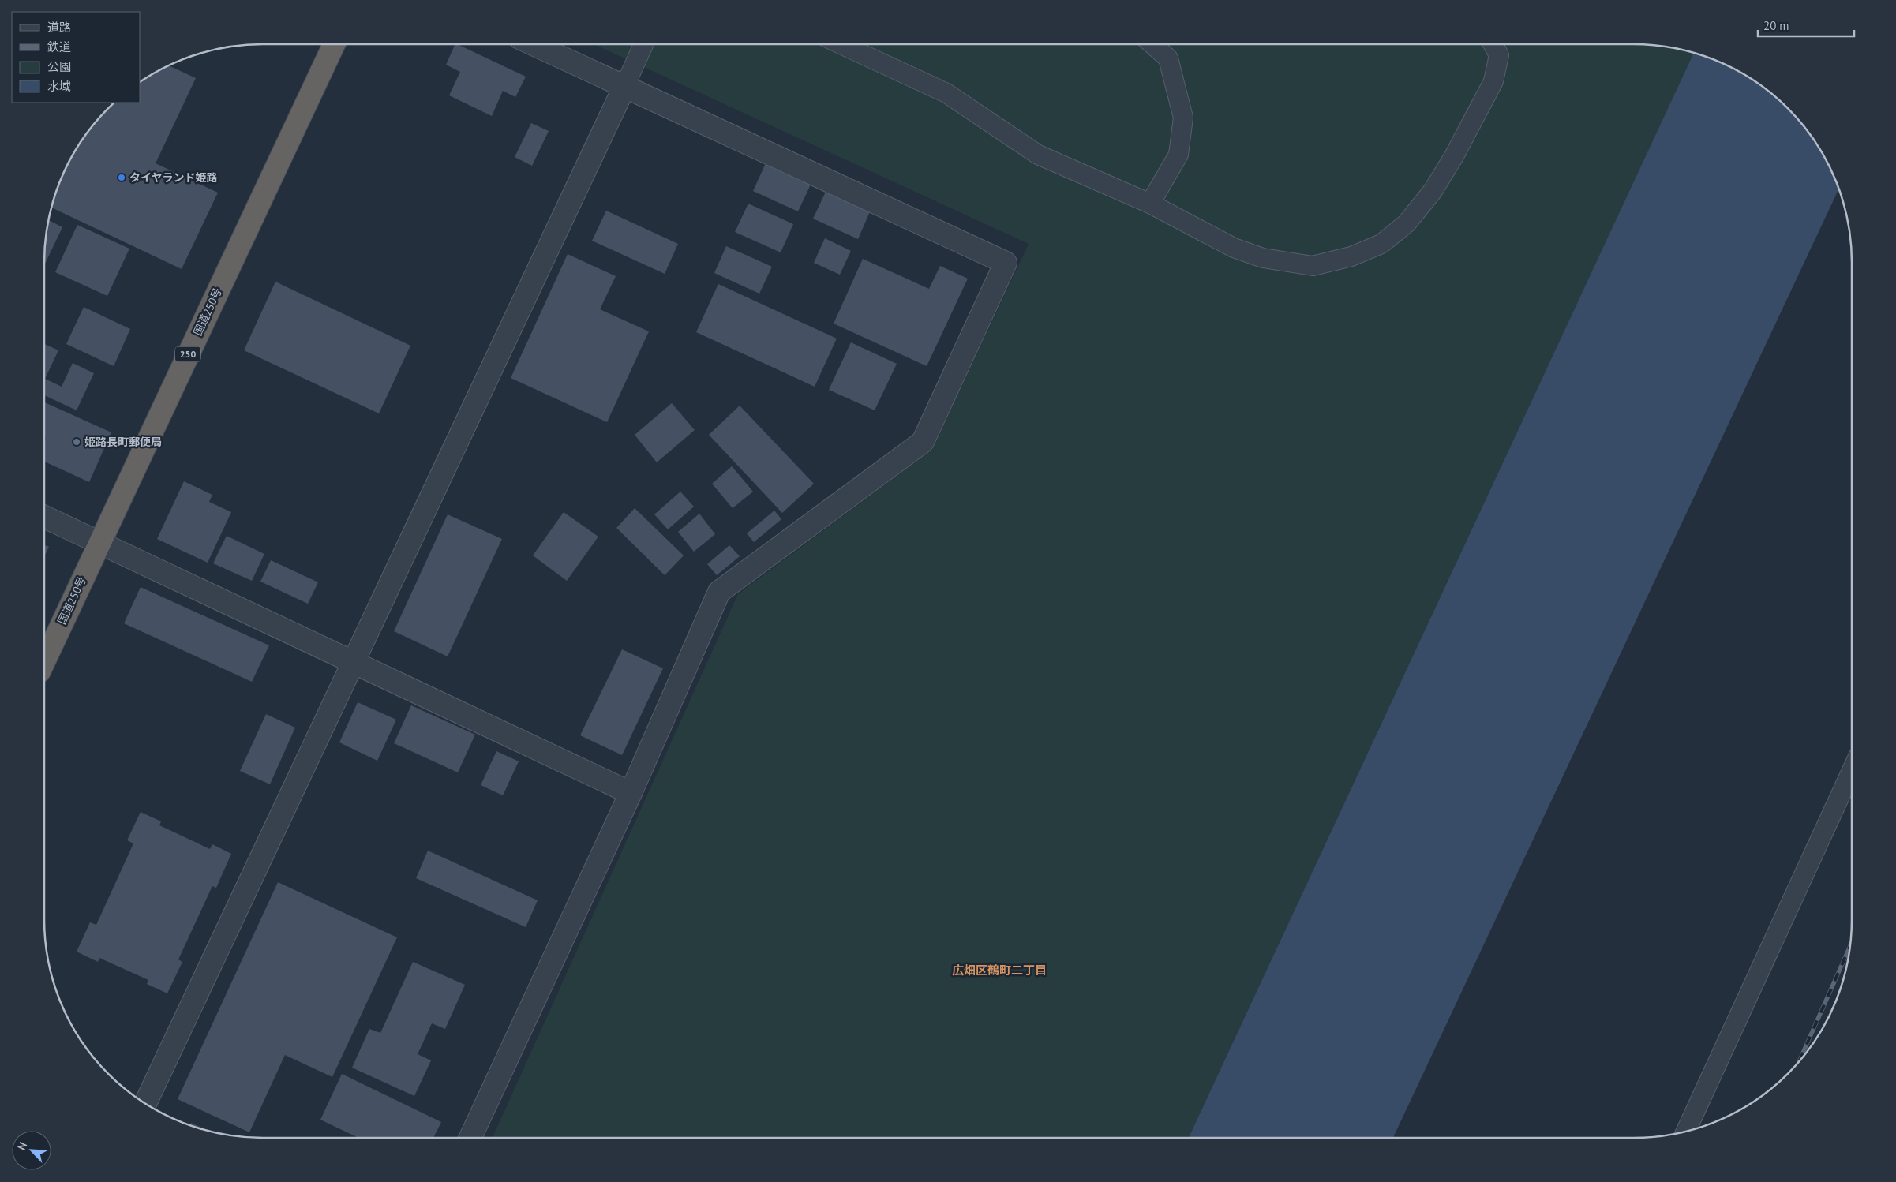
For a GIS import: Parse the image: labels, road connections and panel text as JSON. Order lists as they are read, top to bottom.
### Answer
{
  "streets": {
    "highway": ["国道250号", "250"]
  },
  "districts": ["広畑区鶴町二丁目"],
  "places": ["タイヤランド姫路", "姫路長町郵便局"],
  "legend": [
    "道路",
    "鉄道",
    "公園",
    "水域"
  ],
  "scale_bar": "20 m",
  "north": "top left"
}
